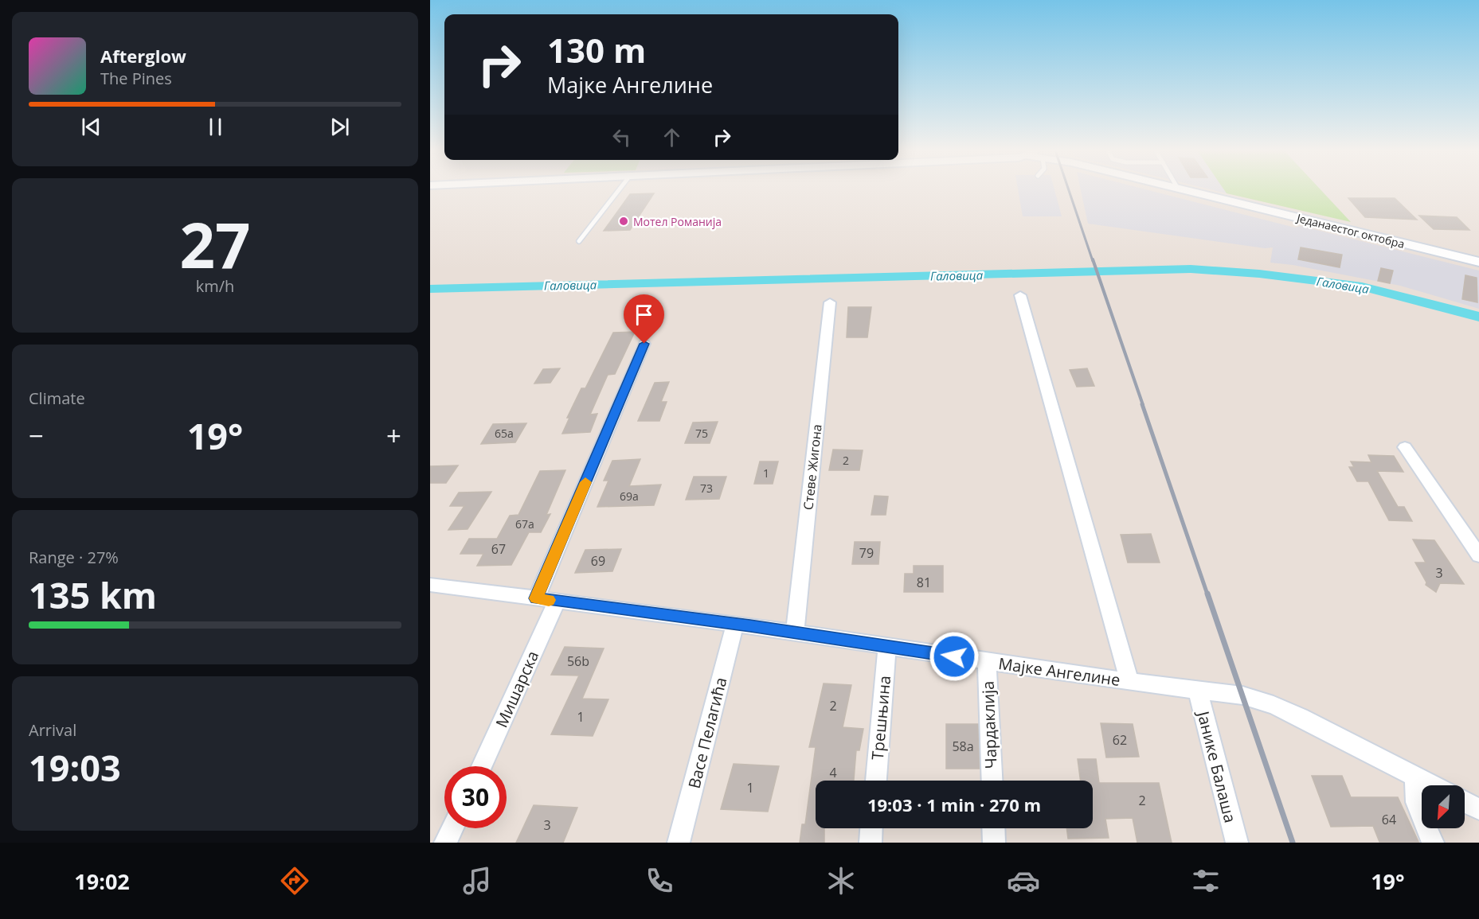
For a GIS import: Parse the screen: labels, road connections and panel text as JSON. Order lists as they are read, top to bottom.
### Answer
{
  "streets": {
    "main road": ["Једанаестог октобра"],
    "street": [
      "Стеве Жигона",
      "Мајке Ангелине",
      "Мишарска",
      "Трешњина",
      "Чардаклија",
      "Васе Пелагића",
      "Јанике Балаша"
    ]
  },
  "crossings": [
    ["Стеве Жигона", "Мајке Ангелине"],
    ["Мајке Ангелине", "Мишарска"],
    ["Мајке Ангелине", "Трешњина"],
    ["Мајке Ангелине", "Чардаклија"],
    ["Мајке Ангелине", "Васе Пелагића"],
    ["Мајке Ангелине", "Јанике Балаша"]
  ],
  "water": ["Галовица"],
  "places": ["Мотел Романија"],
  "house_numbers": [
    "65a",
    "75",
    "2",
    "1",
    "73",
    "69a",
    "67a",
    "67",
    "79",
    "69",
    "3",
    "81",
    "56b",
    "2",
    "1",
    "62",
    "58a",
    "4",
    "1",
    "2",
    "64",
    "3"
  ],
  "north": "bottom left",
  "page": {
    "turn": ["130 m", "Мајке Ангелине"],
    "song": ["Afterglow", "The Pines"],
    "tile": [
      ["27", "km/h"],
      "Climate",
      ["Range · 27%", "135 km"],
      ["Arrival", "19:03"]
    ],
    "heat": ["−", "19°", "+"],
    "limit": "30",
    "trip": "19:03 · 1 min · 270 m",
    "tabs": ["19:02", "19°"]
  }
}
